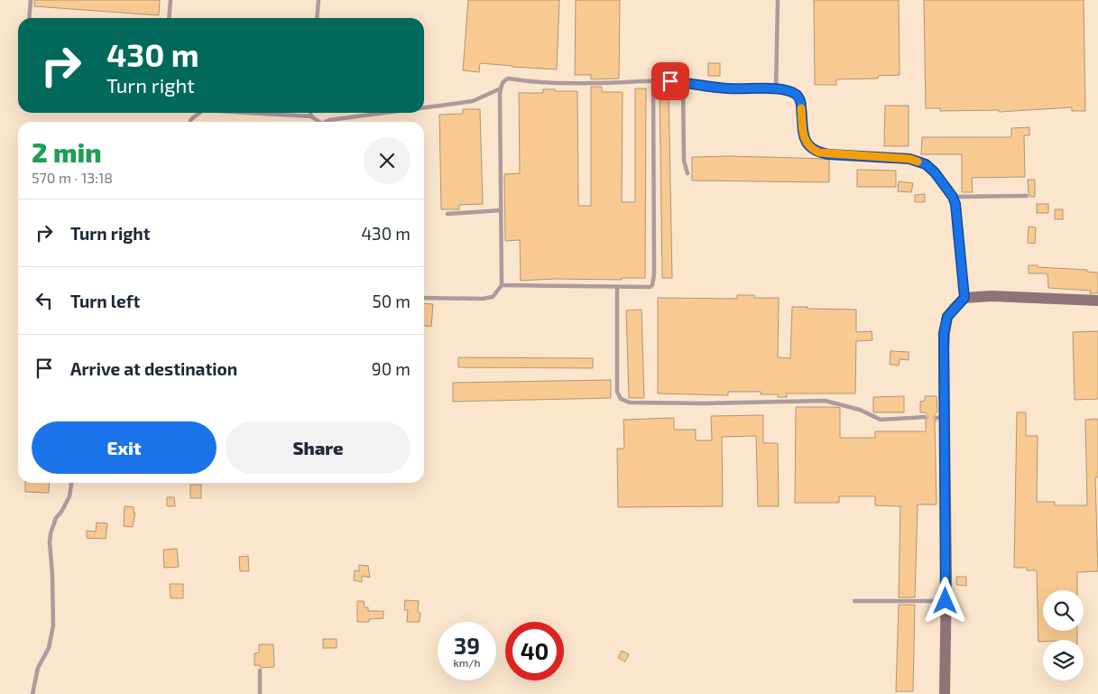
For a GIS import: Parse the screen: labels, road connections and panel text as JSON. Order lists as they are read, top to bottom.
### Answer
{
  "page": {
    "turn": ["430 m", "Turn right"],
    "heading": ["2 min", "570 m · 13:18"],
    "list": [
      {
        "name": "Turn right",
        "value": "430 m"
      },
      {
        "name": "Turn left",
        "value": "50 m"
      },
      {
        "name": "Arrive at destination",
        "value": "90 m"
      }
    ],
    "buttons": ["Exit", "Share"],
    "speed": "39 km/h",
    "limit": "40"
  }
}
